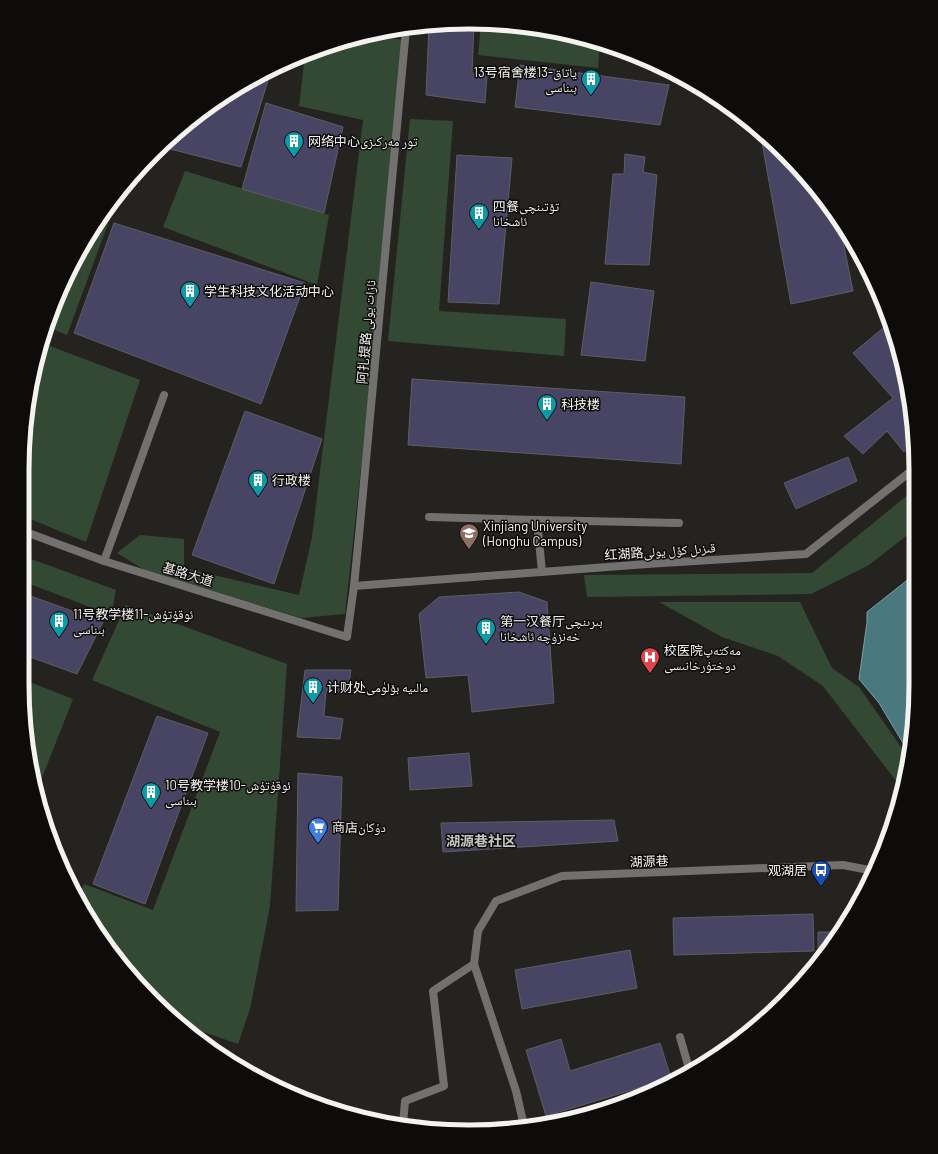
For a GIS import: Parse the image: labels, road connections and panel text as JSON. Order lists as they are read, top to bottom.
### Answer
{
  "streets": {
    "street": [
      "阿扎提路 ئازات يولى",
      "红湖路قىزىل كۆل يولى",
      "基路大道",
      "湖源巷"
    ]
  },
  "crossings": [
    ["阿扎提路 ئازات يولى", "红湖路قىزىل كۆل يولى"],
    ["阿扎提路 ئازات يولى", "基路大道"]
  ],
  "districts": ["湖源巷社区"],
  "places": {
    "building": [
      "13号宿舍楼13-ياتاق بىناسى",
      "网络中心تور مەركىزى",
      "四餐تۆتىنچى ئاشخانا",
      "学生科技文化活动中心",
      "科技楼",
      "行政楼",
      "11号教学楼11-ئوقۇتۇش بىناسى",
      "第一汉餐厅بىرىنچى خەنزۇچە ئاشخانا",
      "计财处مالىيە بۆلۈمى",
      "10号教学楼10-ئوقۇتۇش بىناسى"
    ],
    "school or university": ["Xinjiang University (Honghu Campus)"],
    "hospital": ["校医院مەكتەپ دوختۇرخانىسى"],
    "supermarket": ["商店دۇكان"],
    "bus stop": ["观湖居"]
  }
}
